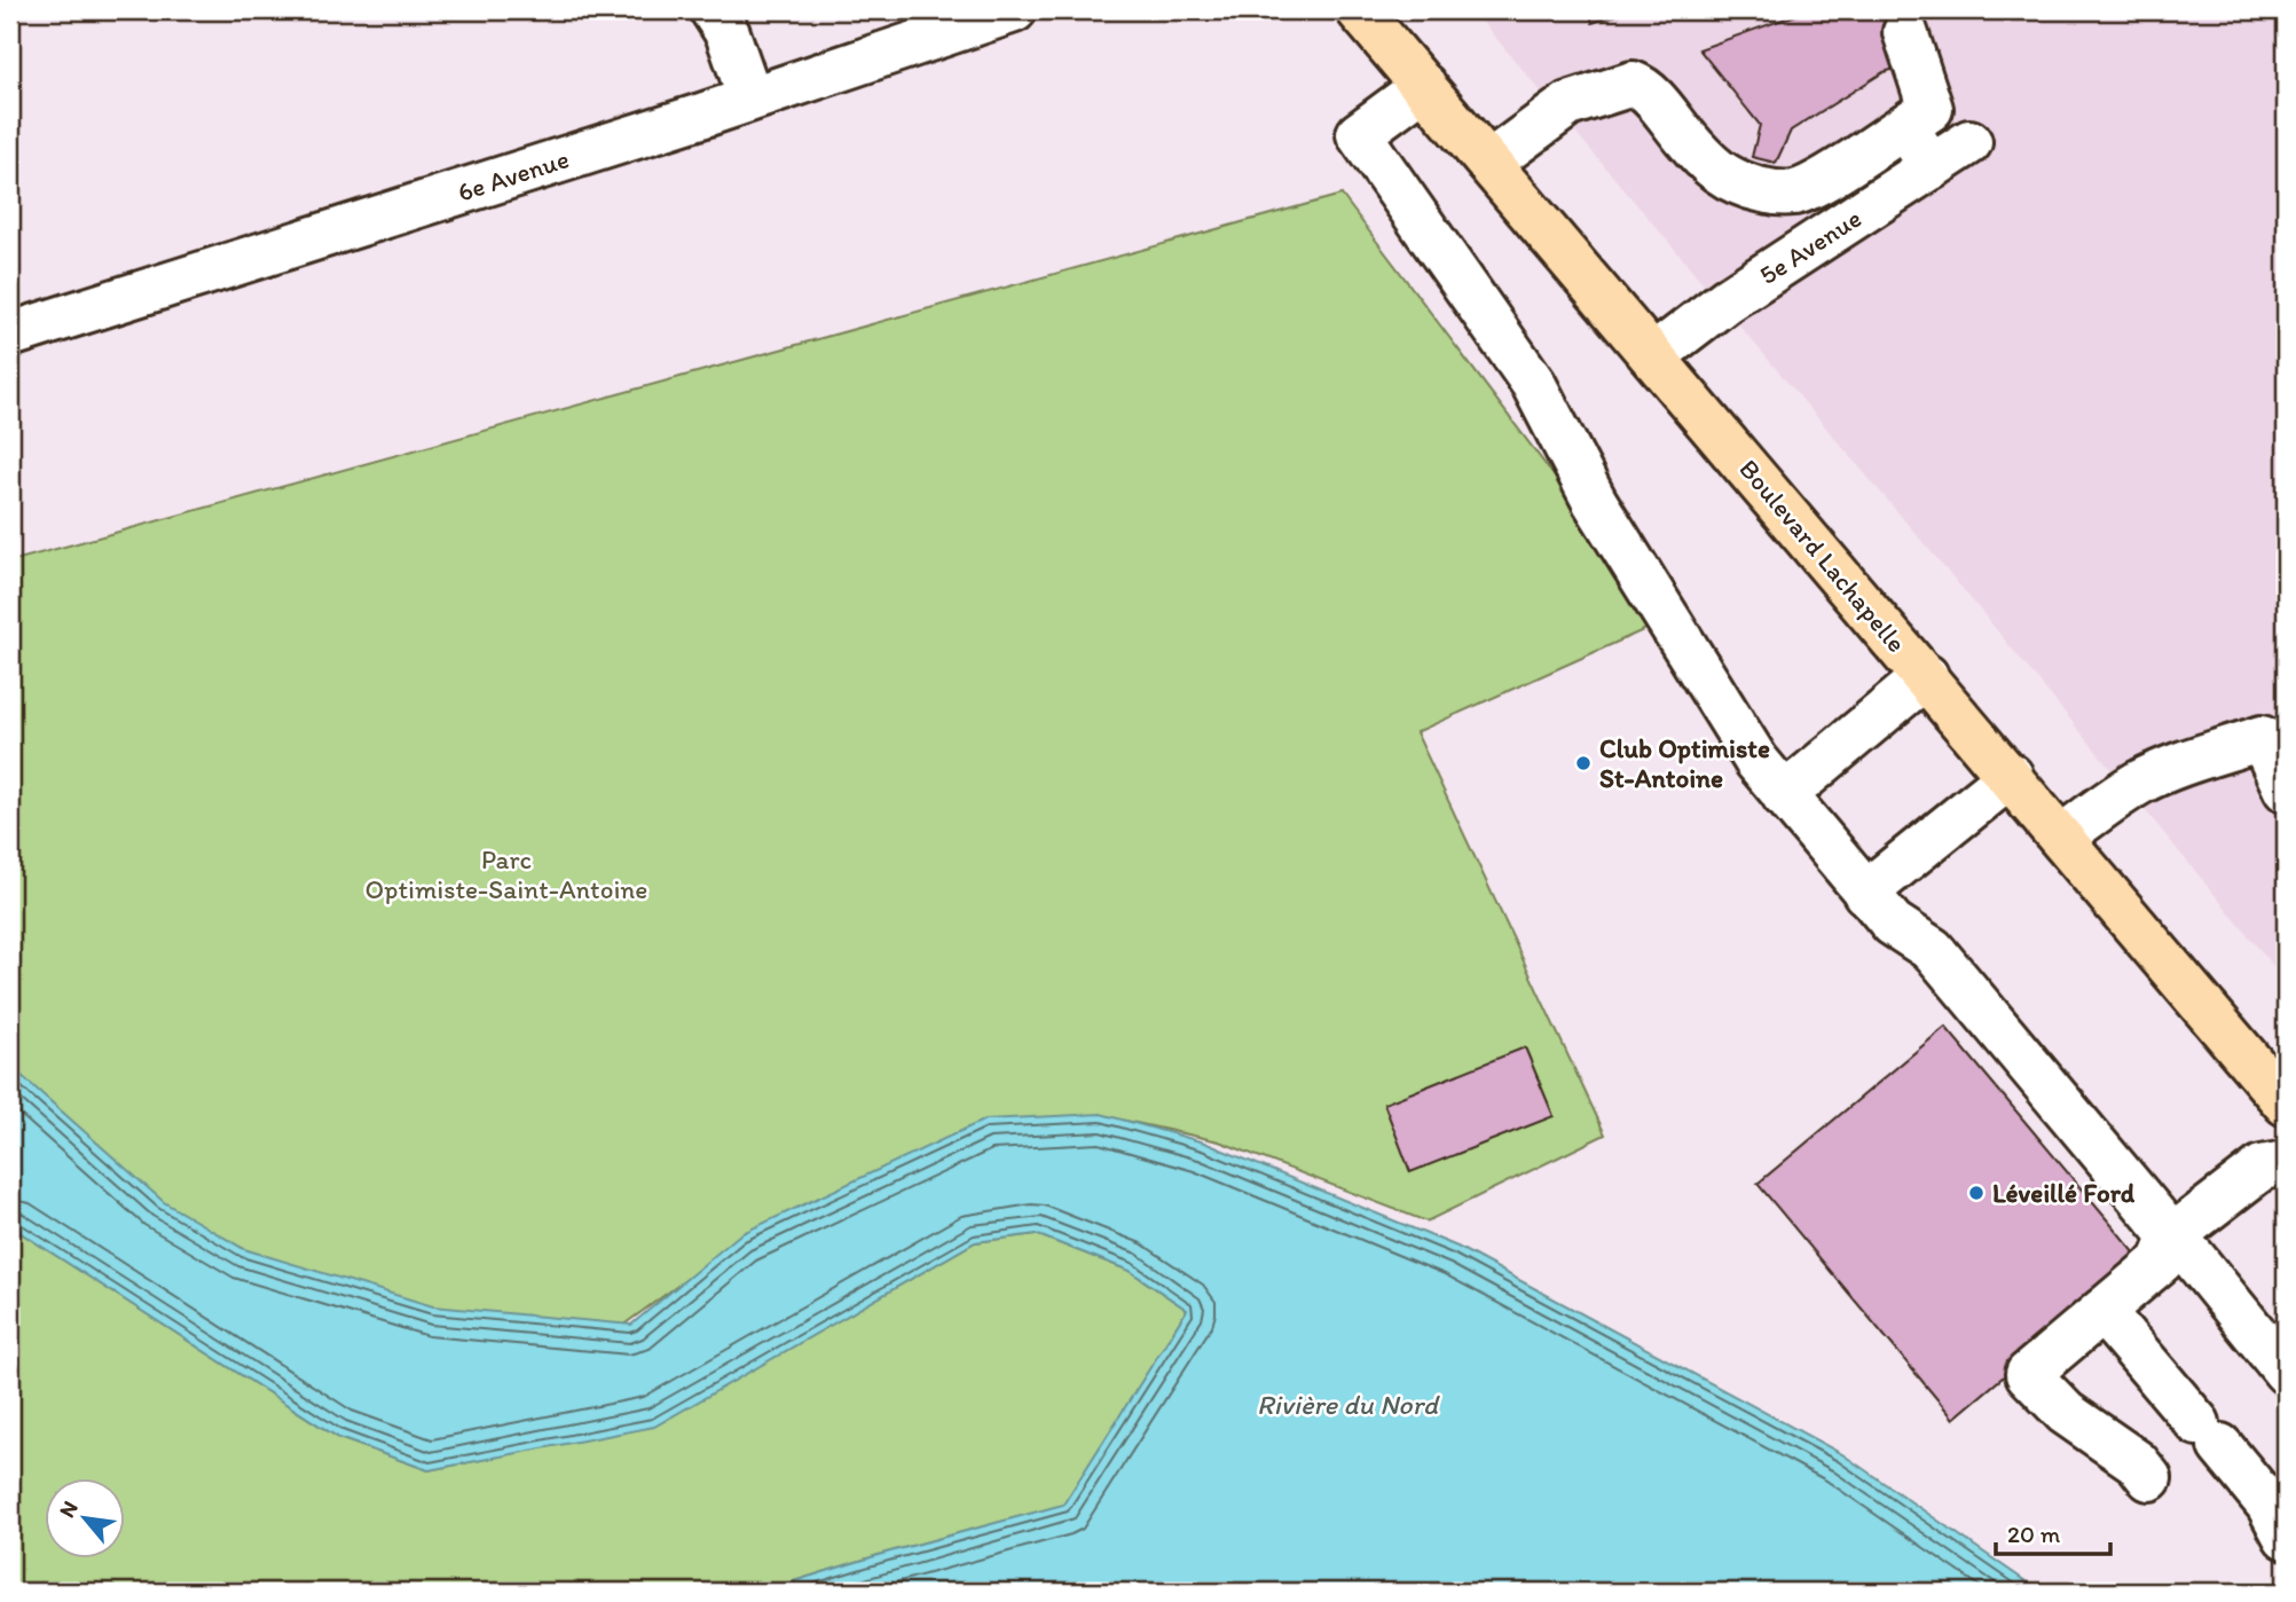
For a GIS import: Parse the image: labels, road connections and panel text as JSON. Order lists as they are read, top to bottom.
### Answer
{
  "streets": {
    "main road": ["Boulevard Lachapelle"],
    "street": ["6e Avenue", "5e Avenue"]
  },
  "crossings": [
    ["5e Avenue", "Boulevard Lachapelle"]
  ],
  "water": ["Rivière du Nord"],
  "parks": ["Parc Optimiste-Saint-Antoine"],
  "places": ["Club Optimiste St-Antoine", "Léveillé Ford"],
  "scale_bar": "20 m",
  "north": "top left"
}
